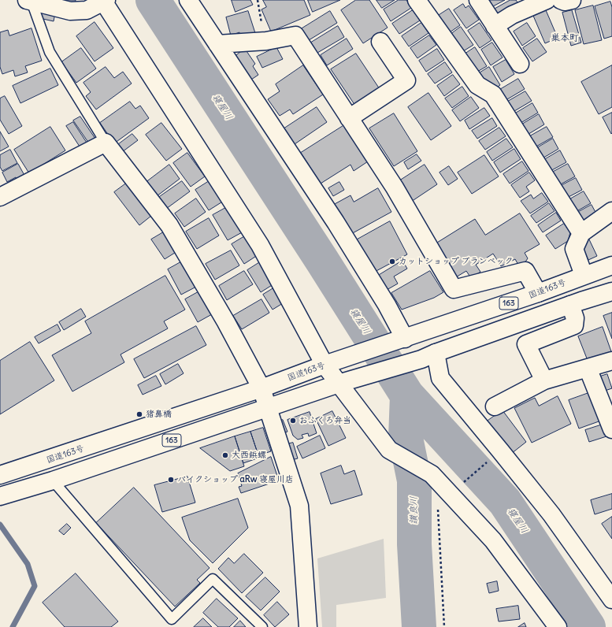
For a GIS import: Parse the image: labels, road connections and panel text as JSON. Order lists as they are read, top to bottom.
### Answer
{
  "streets": {
    "main road": ["国道163号", "163"]
  },
  "districts": ["巣本町"],
  "water": ["寝屋川", "讃良川"],
  "places": [
    "カットショップ ブランベック",
    "猪鼻橋",
    "おふくろ弁当",
    "大西鋲螺",
    "バイクショップ aRw 寝屋川店"
  ]
}
